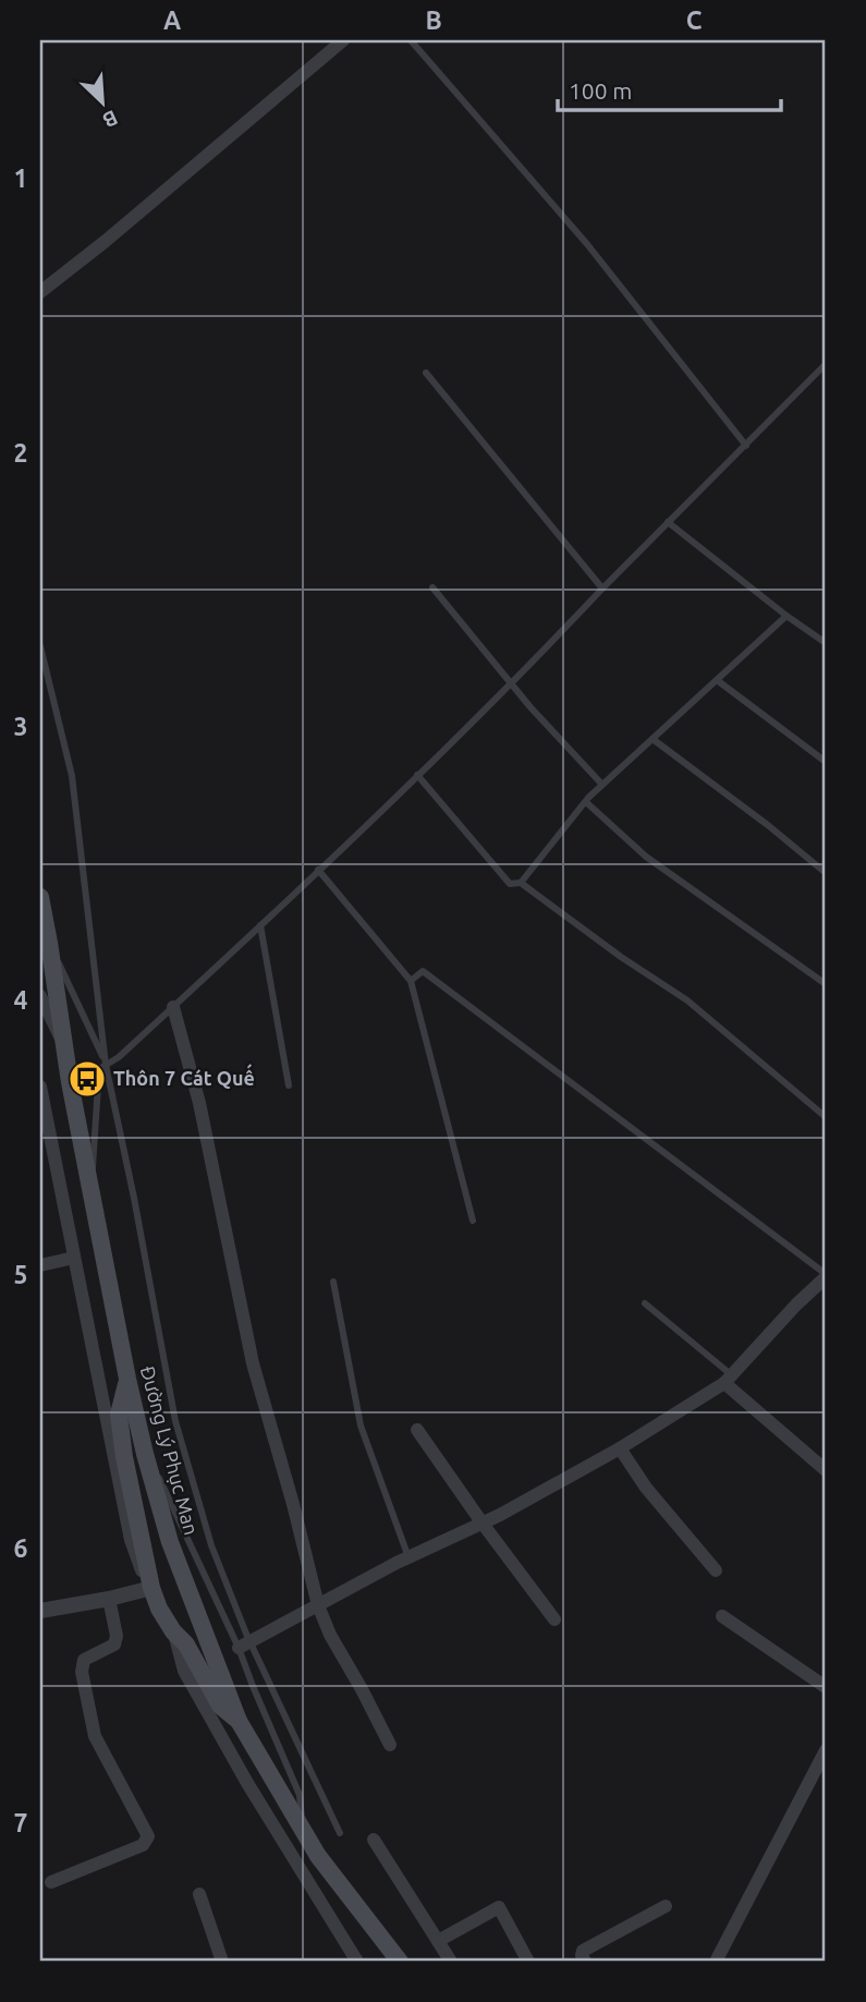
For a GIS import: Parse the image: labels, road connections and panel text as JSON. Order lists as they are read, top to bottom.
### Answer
{
  "streets": {
    "main road": ["Đường Lý Phục Man"]
  },
  "places": {
    "bus stop": ["Thôn 7 Cát Quế"]
  },
  "scale_bar": "100 m",
  "north": "bottom right",
  "grid": {
    "columns": ["A", "B", "C"],
    "rows": [
      "1",
      "2",
      "3",
      "4",
      "5",
      "6",
      "7"
    ]
  }
}
